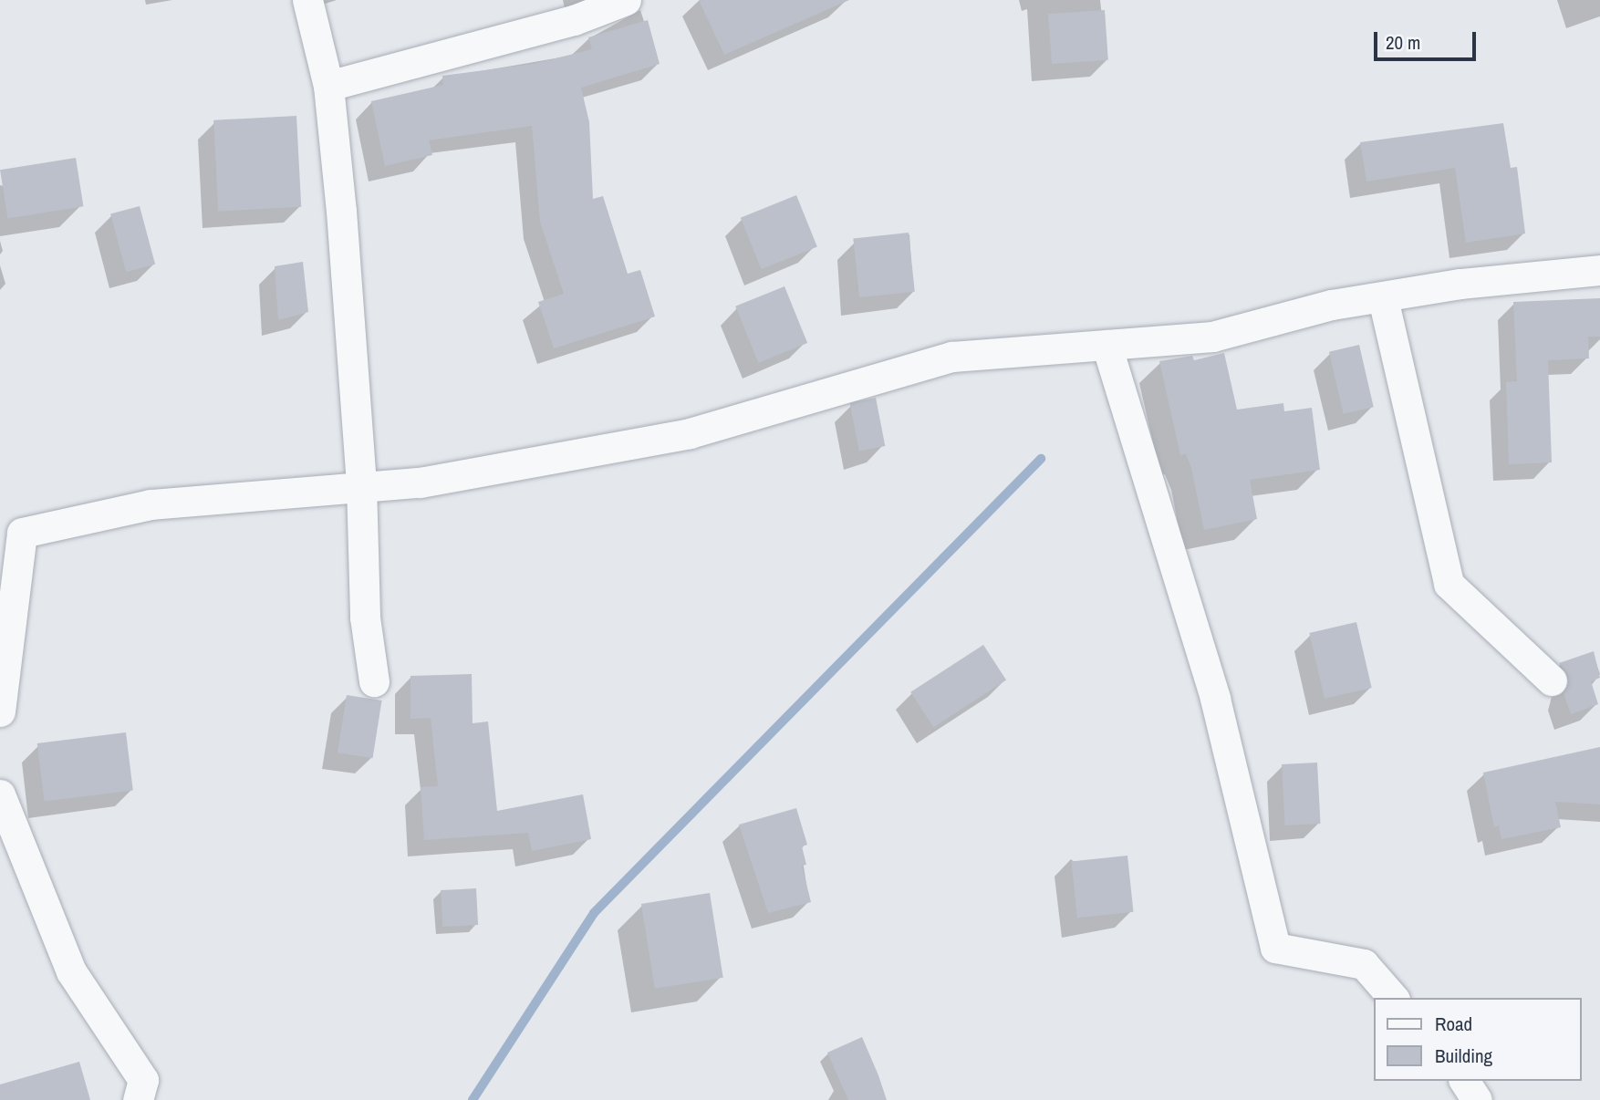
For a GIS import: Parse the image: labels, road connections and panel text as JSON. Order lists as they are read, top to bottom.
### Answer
{
  "legend": ["Road", "Building"],
  "scale_bar": "20 m"
}
